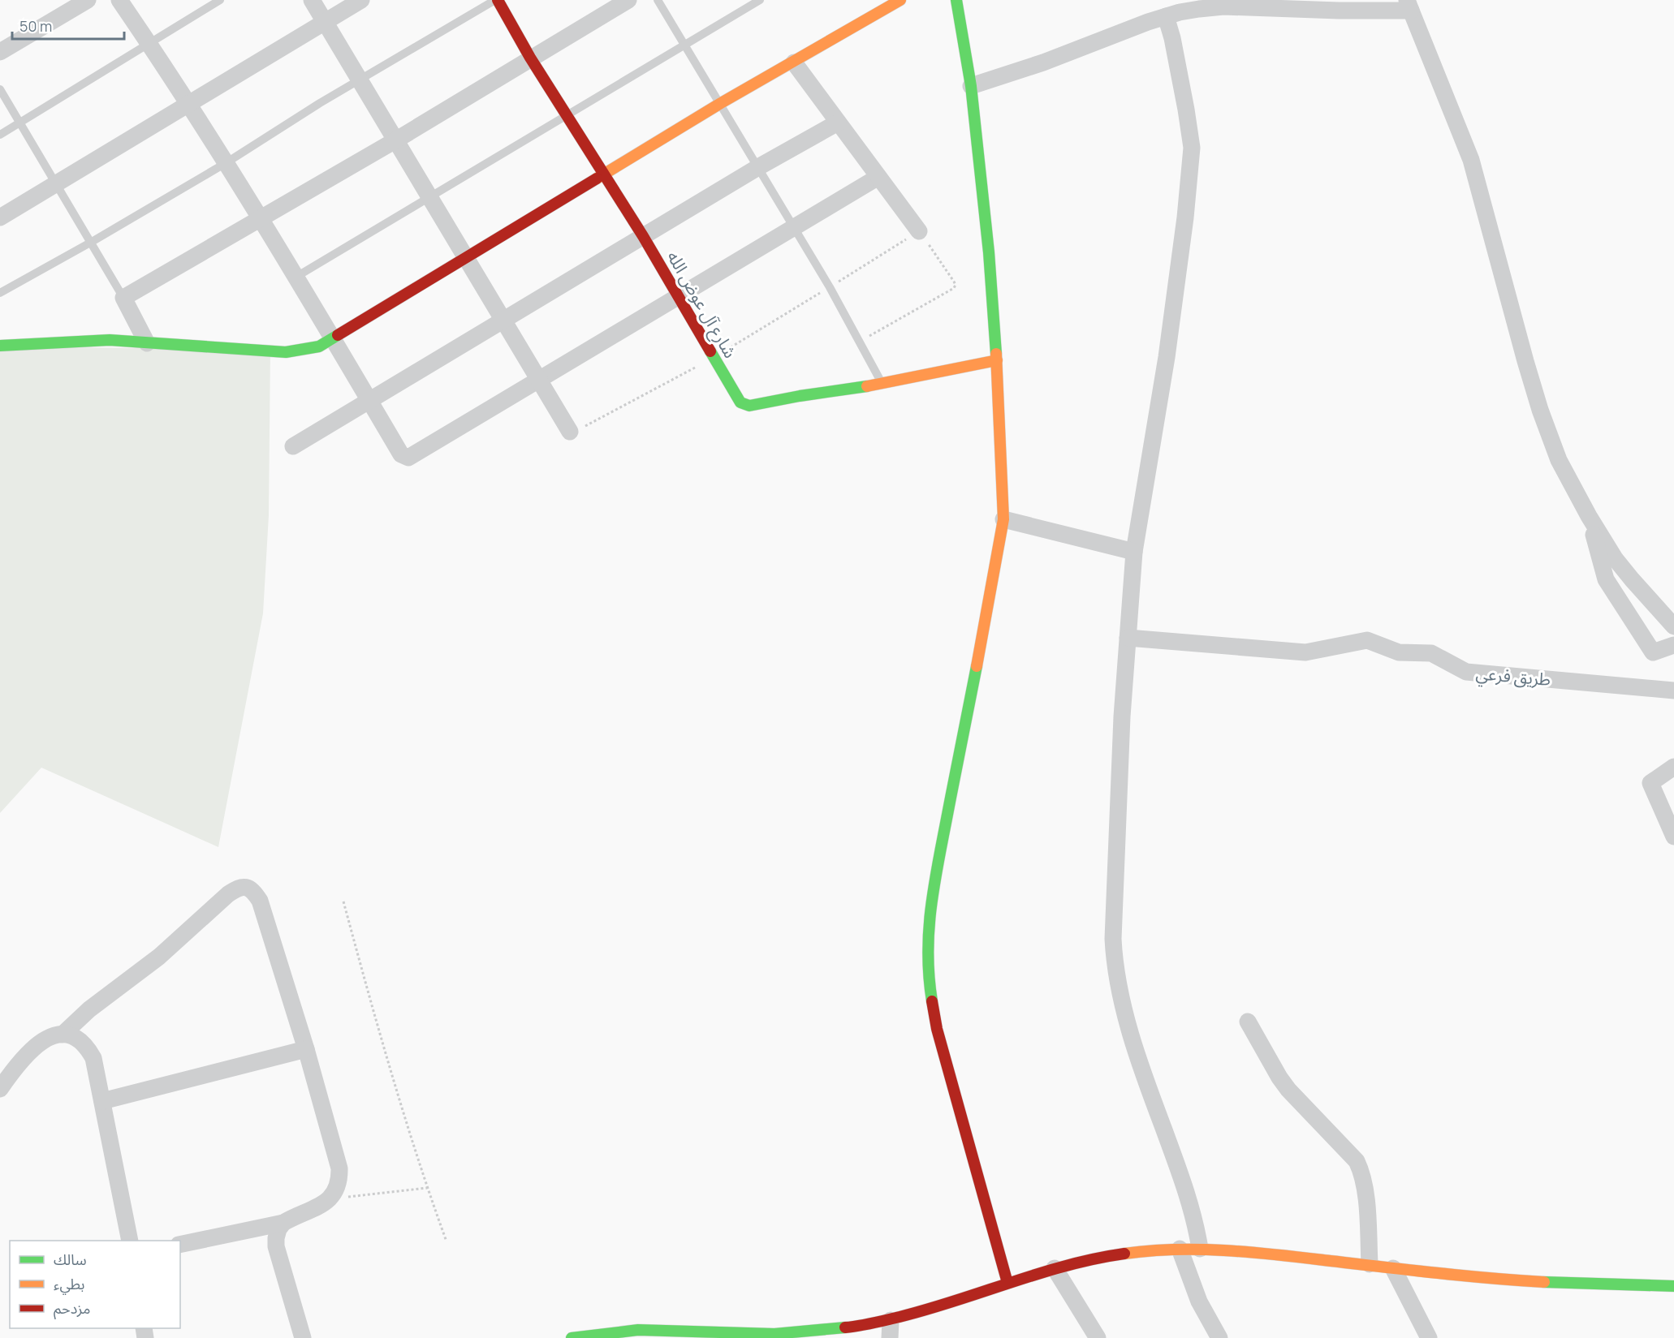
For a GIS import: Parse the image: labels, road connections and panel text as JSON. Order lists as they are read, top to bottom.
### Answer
{
  "streets": {
    "street": ["شارع آل عوض الله", "طريق فرعي"]
  },
  "legend": ["سالك", "بطيء", "مزدحم"],
  "scale_bar": "50 m"
}
